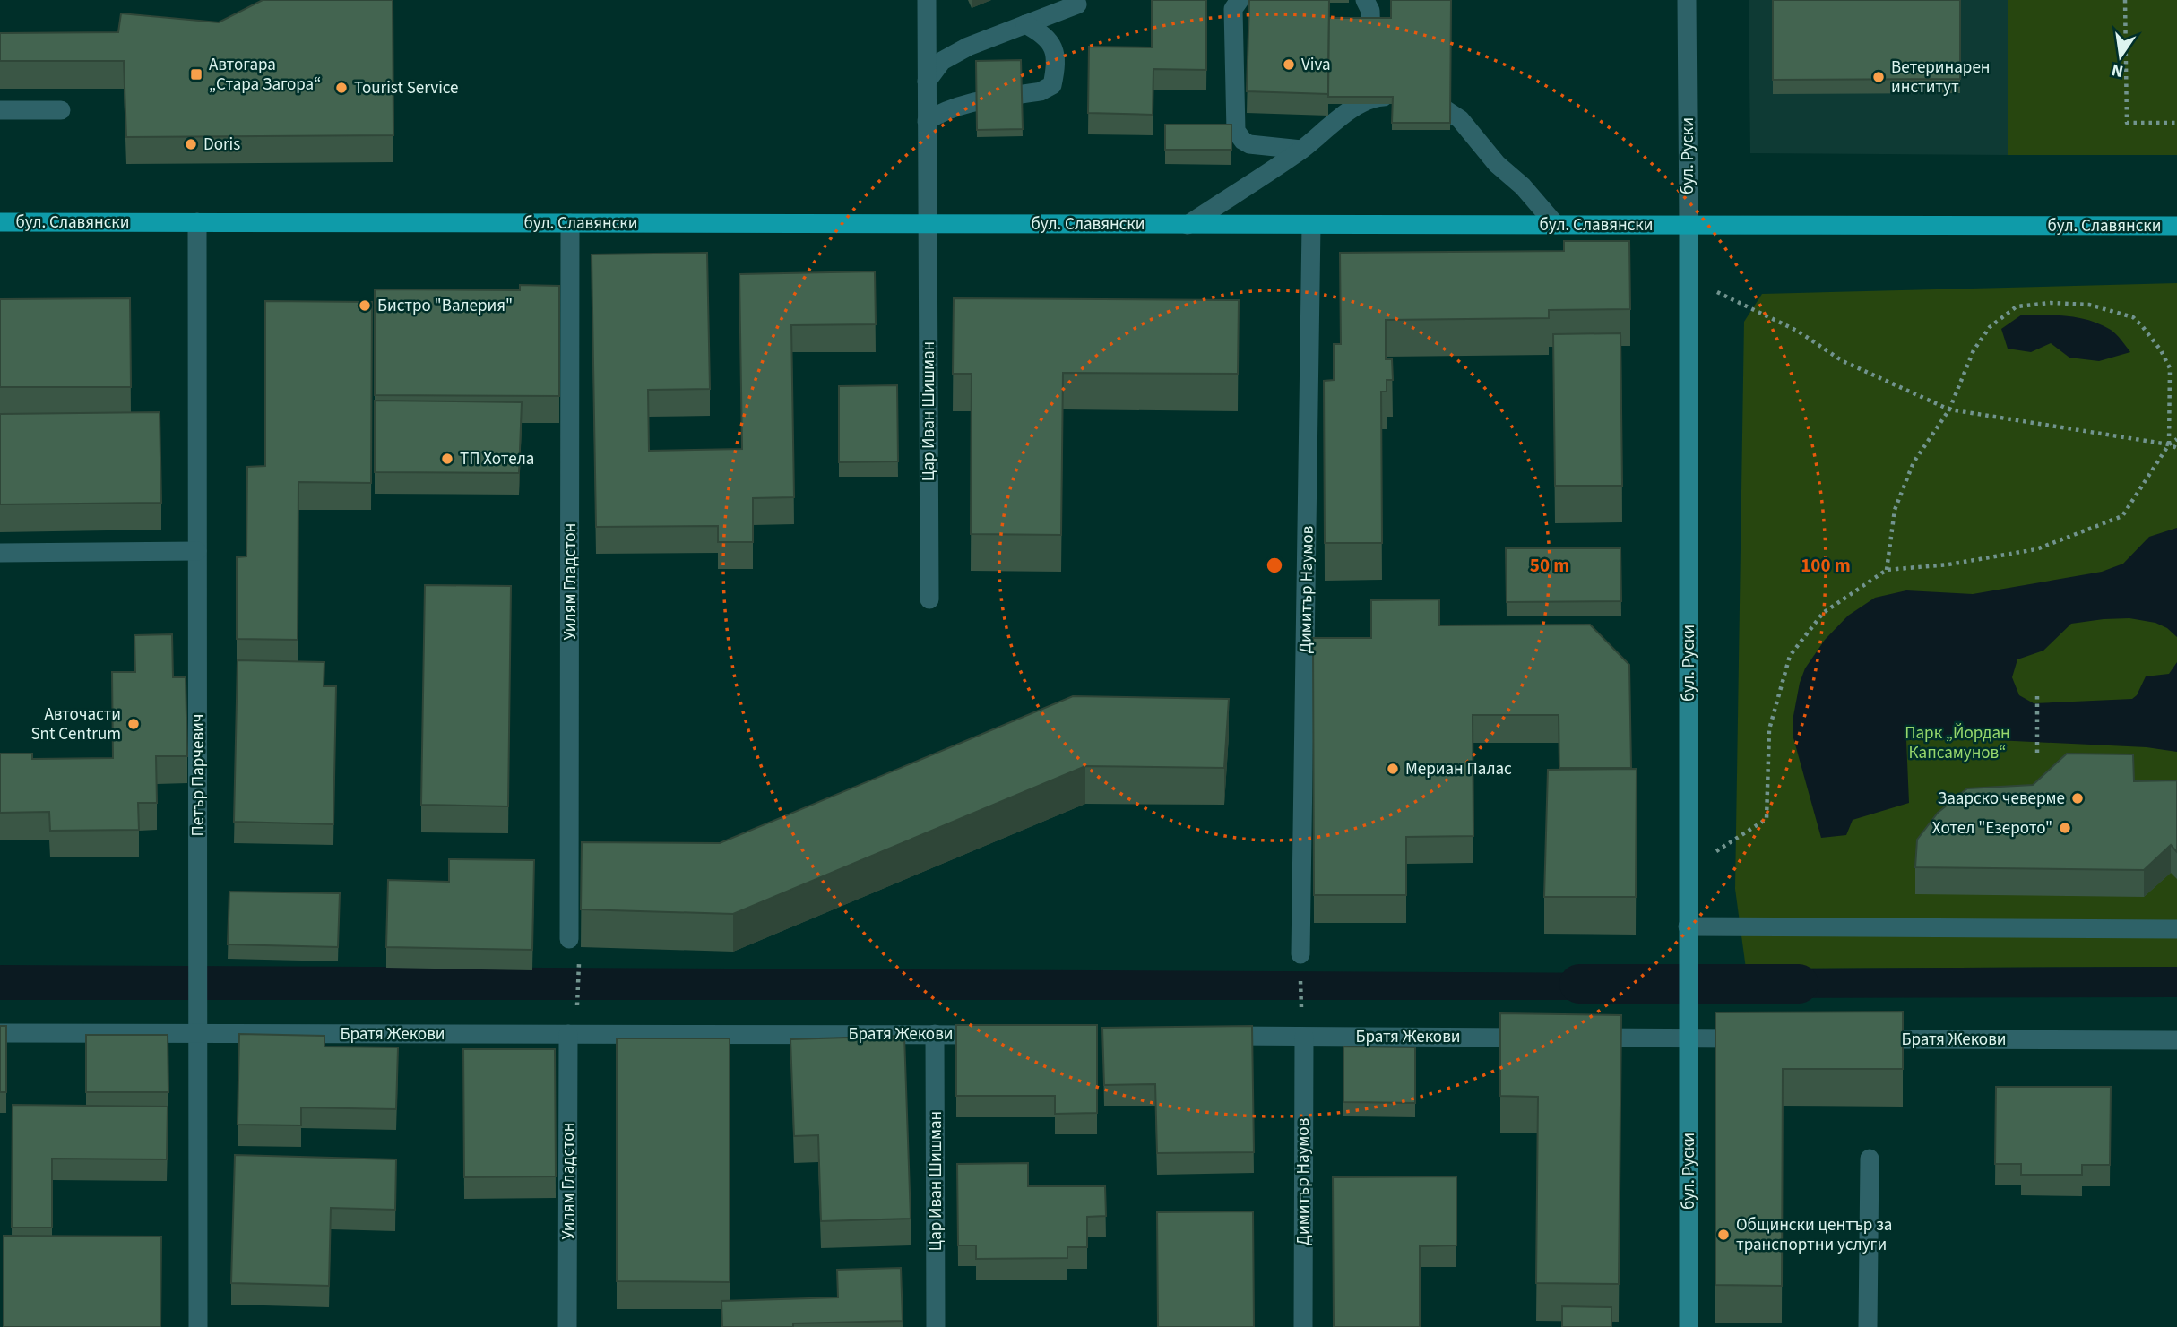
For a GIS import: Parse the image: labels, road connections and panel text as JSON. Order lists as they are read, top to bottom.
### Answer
{
  "streets": {
    "main road": ["бул. Славянски"],
    "street": [
      "бул. Руски",
      "Цар Иван Шишман",
      "Уилям Гладстон",
      "Димитър Наумов",
      "Петър Парчевич",
      "Братя Жекови"
    ]
  },
  "crossings": [
    ["бул. Руски", "бул. Славянски"],
    ["бул. Славянски", "Цар Иван Шишман"],
    ["бул. Славянски", "Уилям Гладстон"],
    ["бул. Славянски", "Димитър Наумов"],
    ["бул. Славянски", "Петър Парчевич"],
    ["Цар Иван Шишман", "Братя Жекови"],
    ["Уилям Гладстон", "Братя Жекови"],
    ["Димитър Наумов", "Братя Жекови"],
    ["Петър Парчевич", "Братя Жекови"]
  ],
  "parks": ["Парк „Йордан Капсамунов“"],
  "places": {
    "other": [
      "Viva",
      "Ветеринарен институт",
      "Tourist Service",
      "Doris",
      "Бистро \"Валерия\"",
      "ТП Хотела",
      "Авточасти Snt Centrum",
      "Мериан Палас",
      "Заарско чеверме",
      "Хотел \"Езерото\"",
      "Общински център за транспортни услуги"
    ],
    "transit": ["Автогара „Стара Загора“"]
  },
  "north": "bottom",
  "rings": ["50 m", "100 m"]
}
